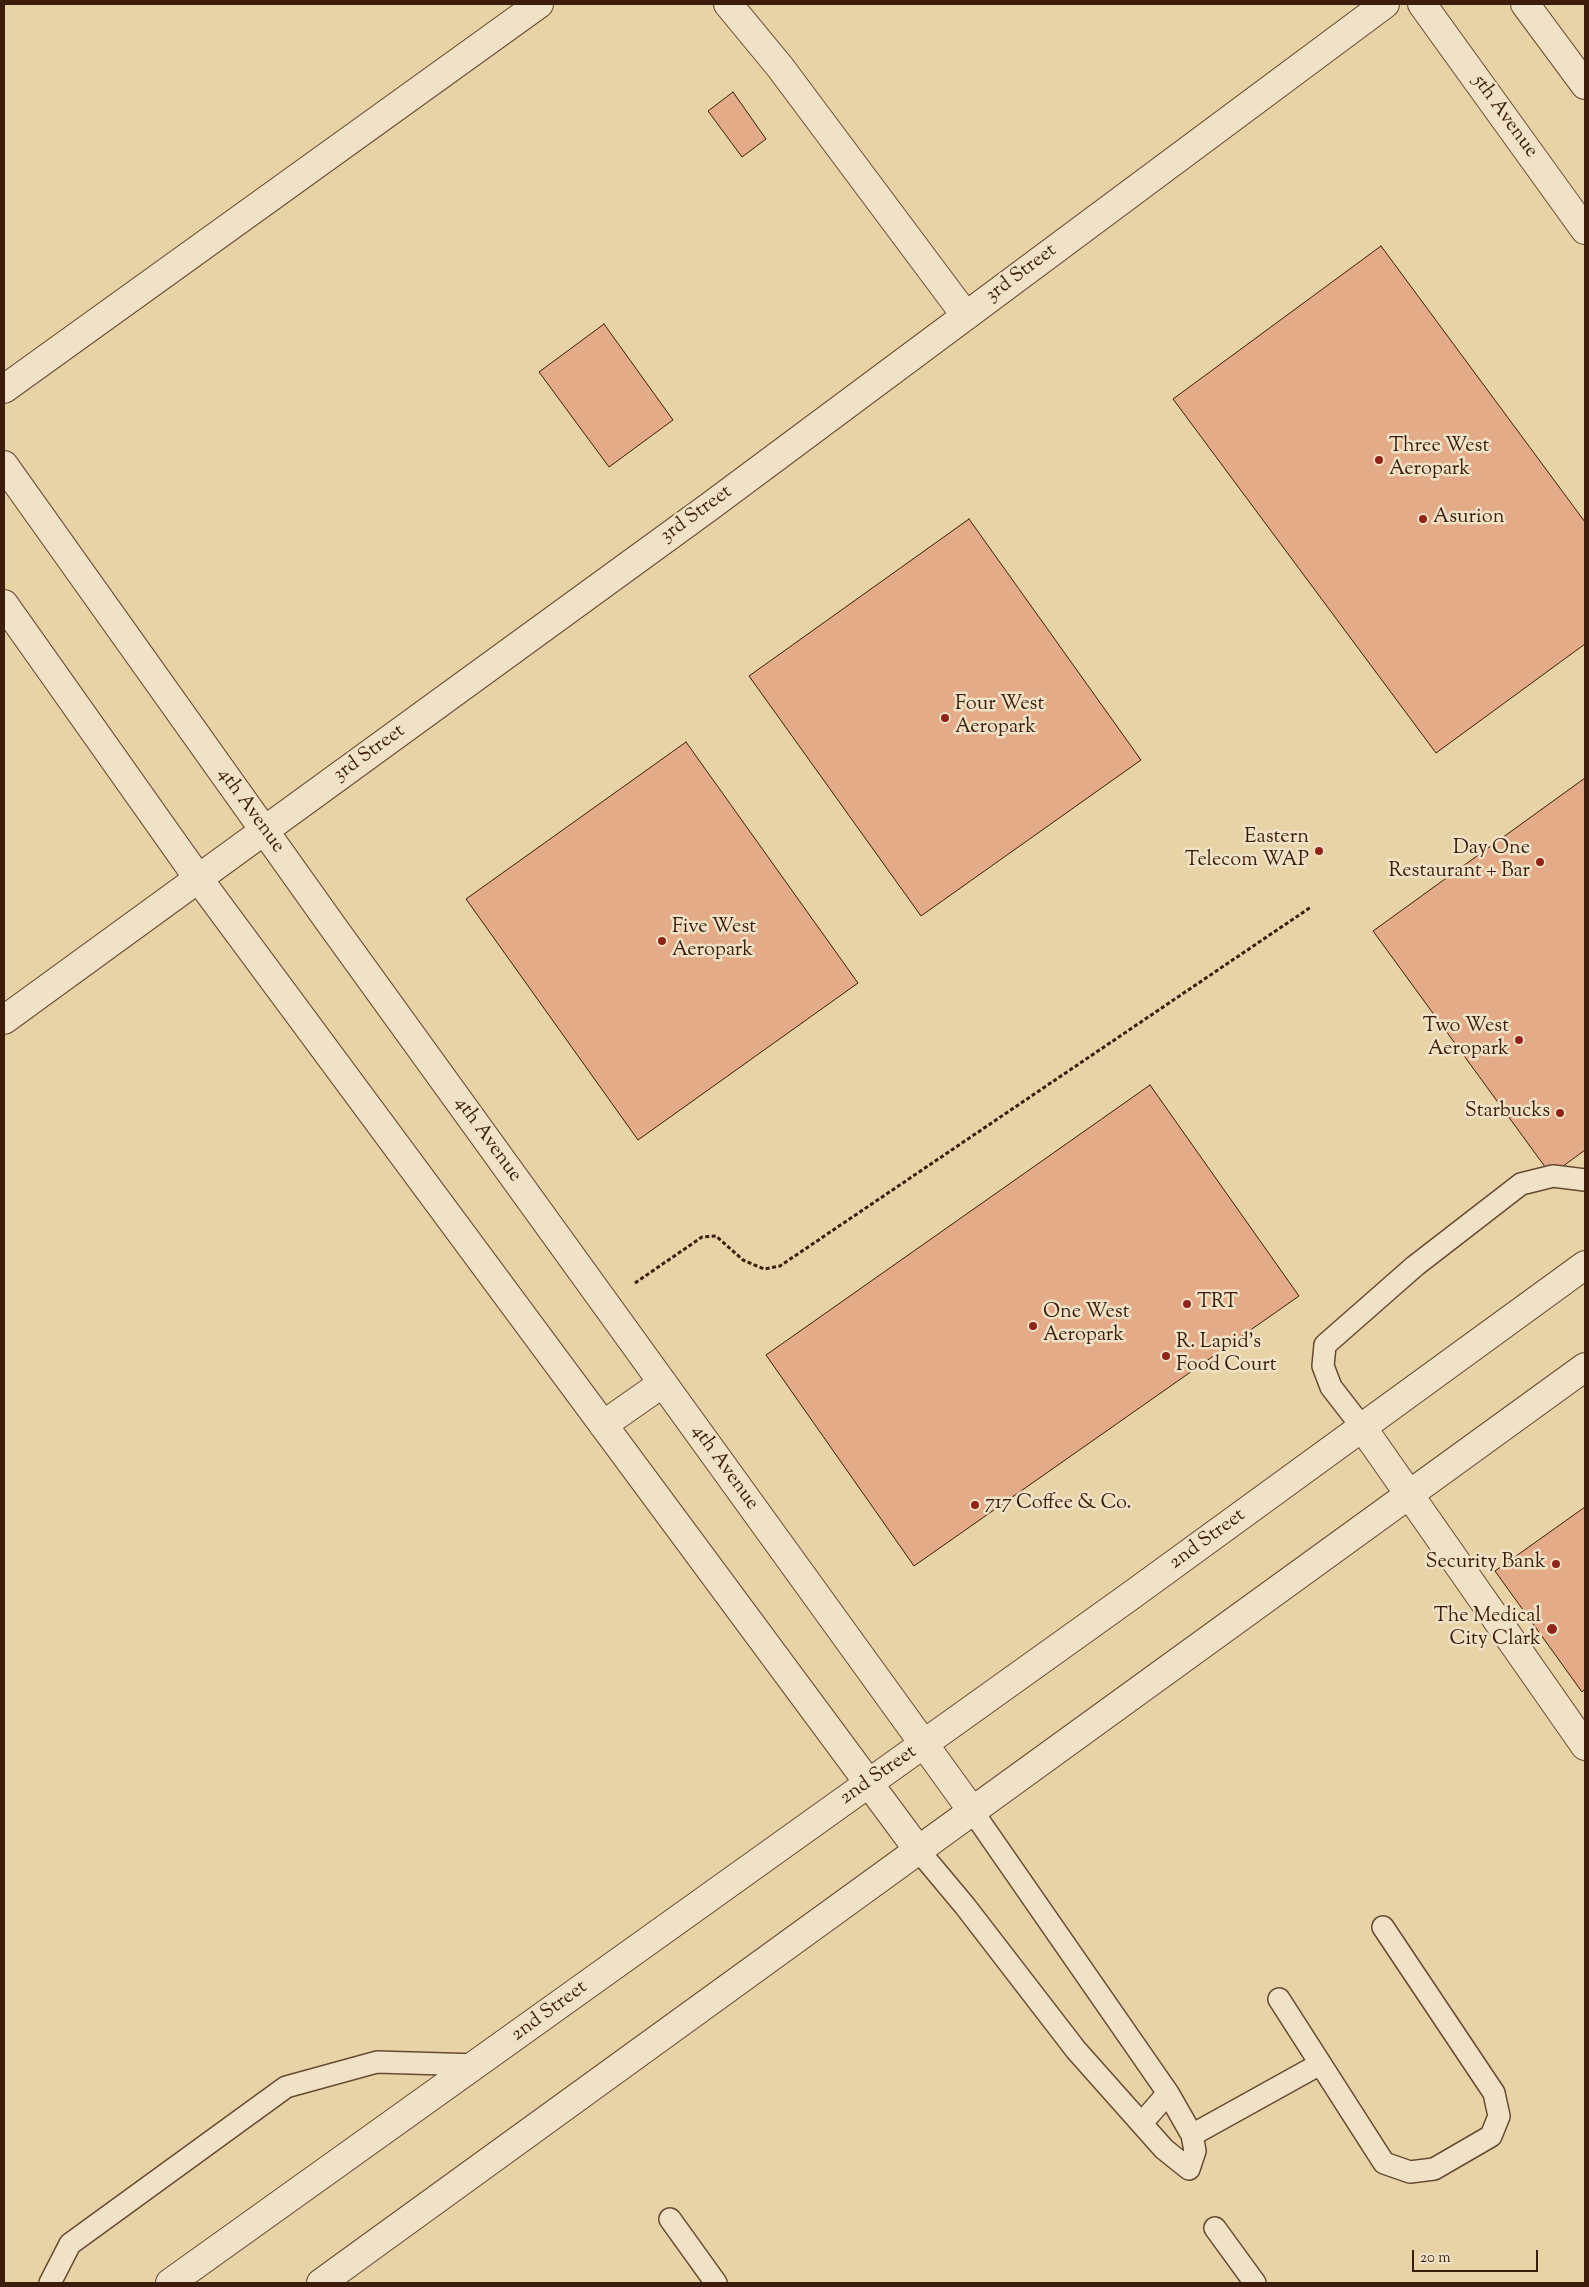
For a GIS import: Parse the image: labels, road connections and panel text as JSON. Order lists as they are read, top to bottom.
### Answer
{
  "streets": {
    "street": [
      "5th Avenue",
      "3rd Street",
      "4th Avenue",
      "2nd Street"
    ]
  },
  "crossings": [
    ["3rd Street", "4th Avenue"],
    ["4th Avenue", "2nd Street"]
  ],
  "places": [
    "Three West Aeropark",
    "Asurion",
    "Four West Aeropark",
    "Eastern Telecom WAP",
    "Day One Restaurant + Bar",
    "Five West Aeropark",
    "Two West Aeropark",
    "Starbucks",
    "TRT",
    "One West Aeropark",
    "R. Lapid's Food Court",
    "717 Coffee & Co.",
    "Security Bank",
    "The Medical City Clark"
  ],
  "scale_bar": "20 m"
}
